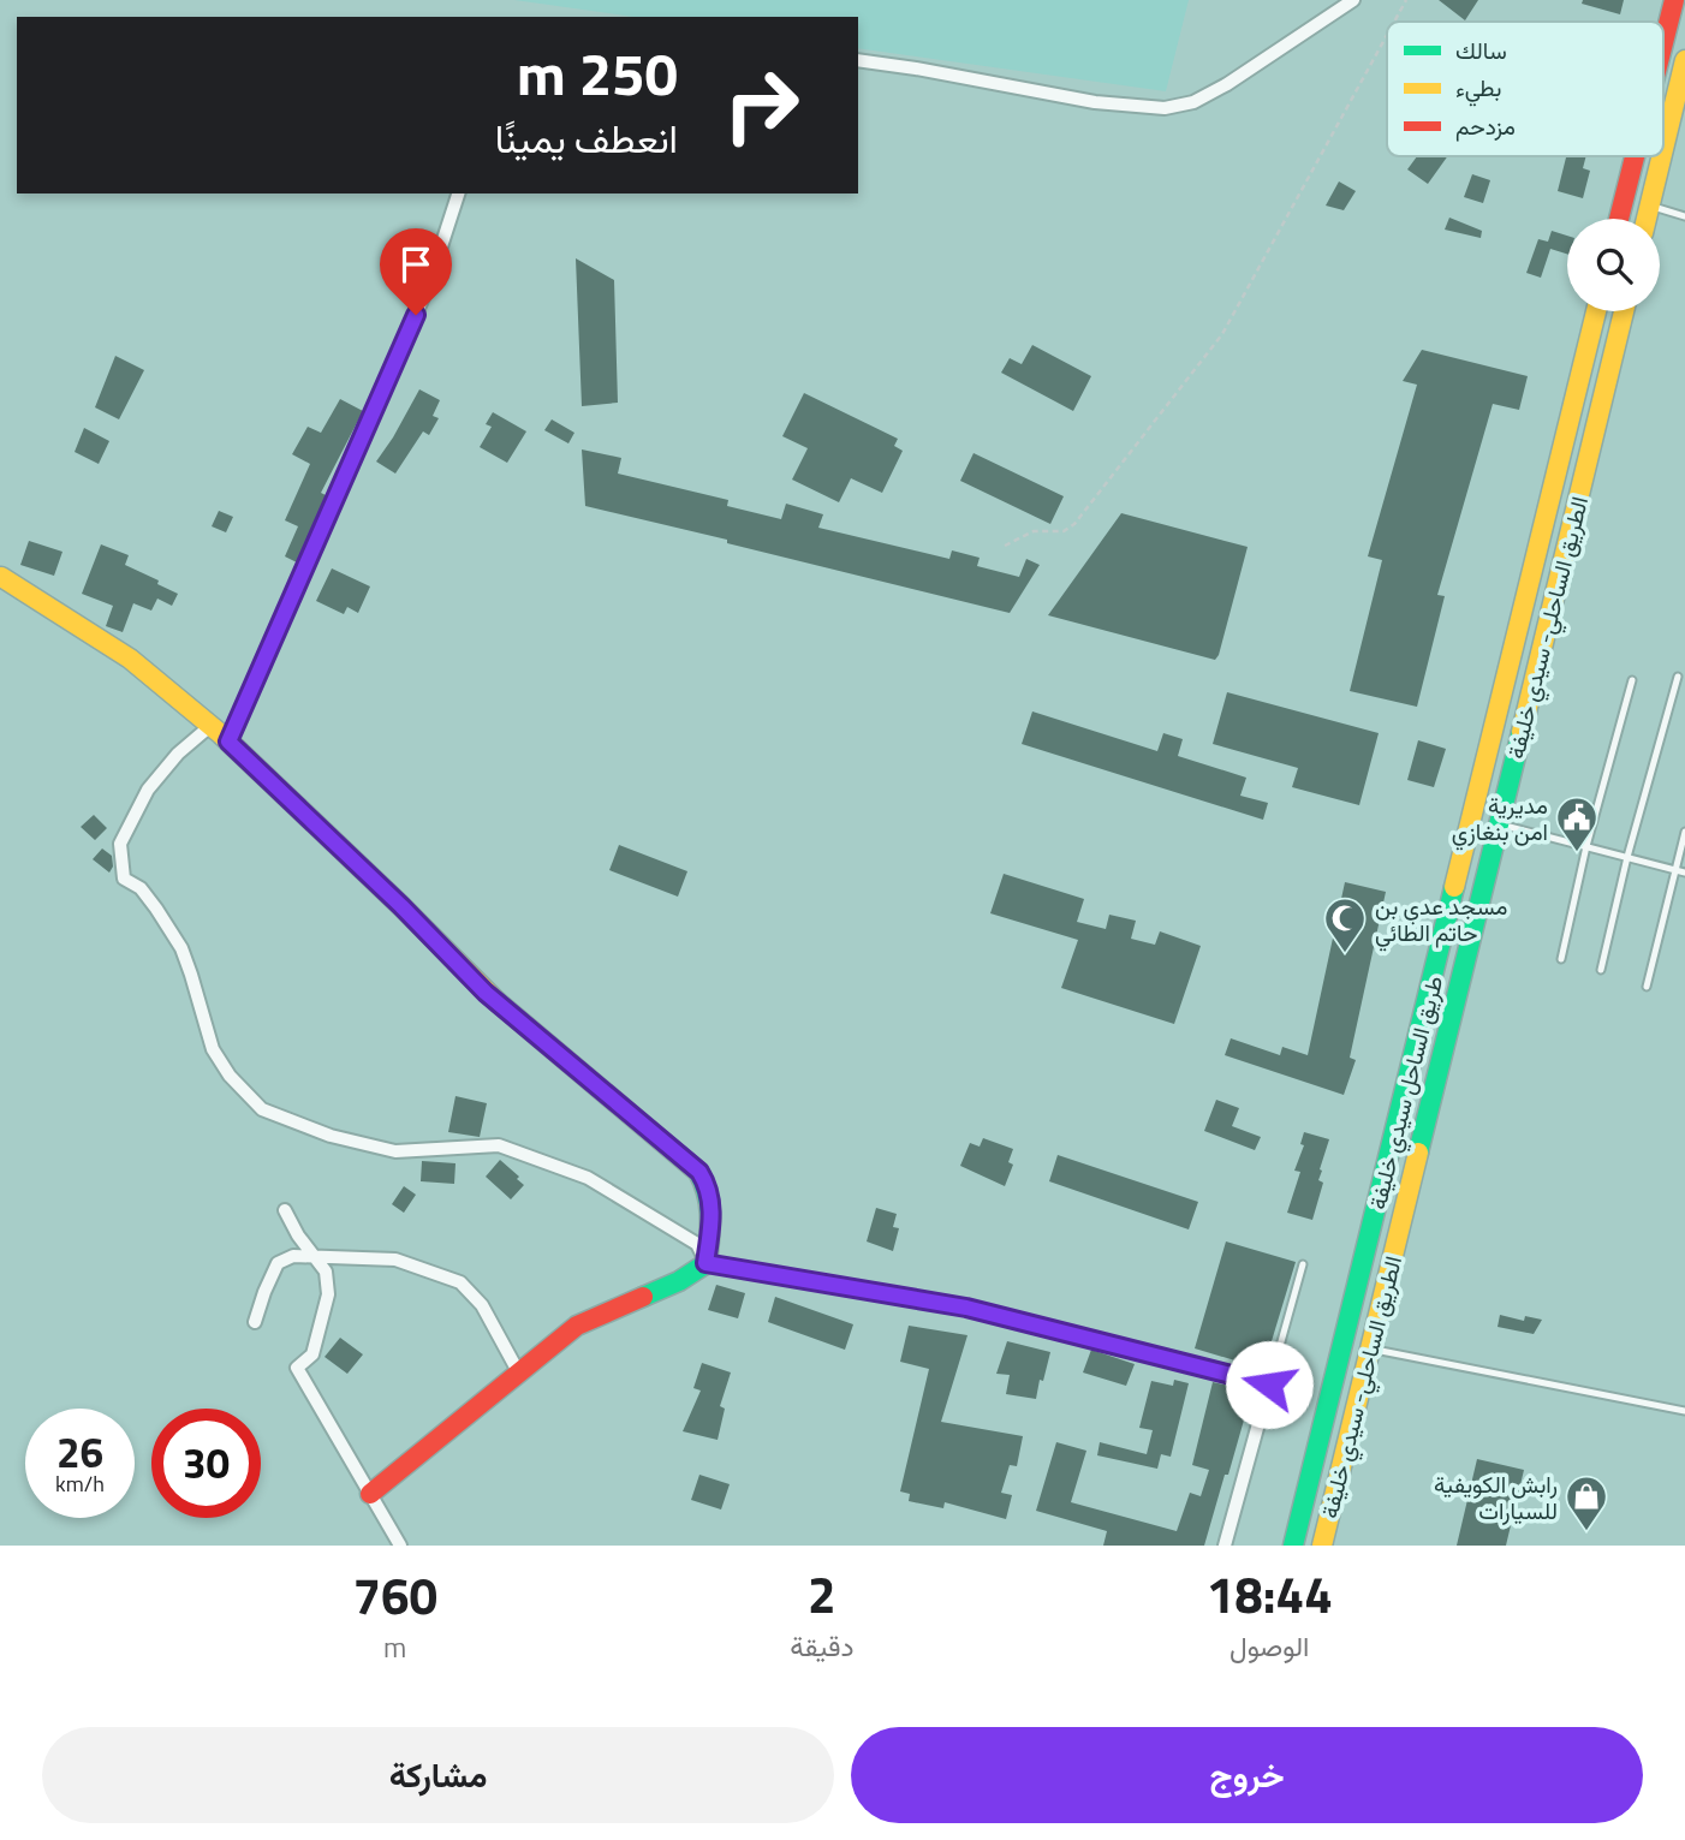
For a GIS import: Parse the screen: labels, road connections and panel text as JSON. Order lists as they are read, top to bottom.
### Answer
{
  "streets": {
    "main road": ["الطريق الساحلي- سيدي خليفة", "طريق الساحل سيدي خليفة"]
  },
  "places": {
    "public building": ["مديرية امن بنغازي"],
    "mosque": ["مسجد عدي بن حاتم الطائي"],
    "shop": ["رابش الكويفية للسيارات"]
  },
  "legend": ["سالك", "بطيء", "مزدحم"],
  "page": {
    "turn": ["250 m", "انعطف يمينًا"],
    "speed": "26 km/h",
    "limit": "30",
    "eta": [
      "18:44",
      "الوصول",
      "2",
      "دقيقة",
      "760",
      "m"
    ],
    "buttons": ["خروج", "مشاركة"]
  }
}
